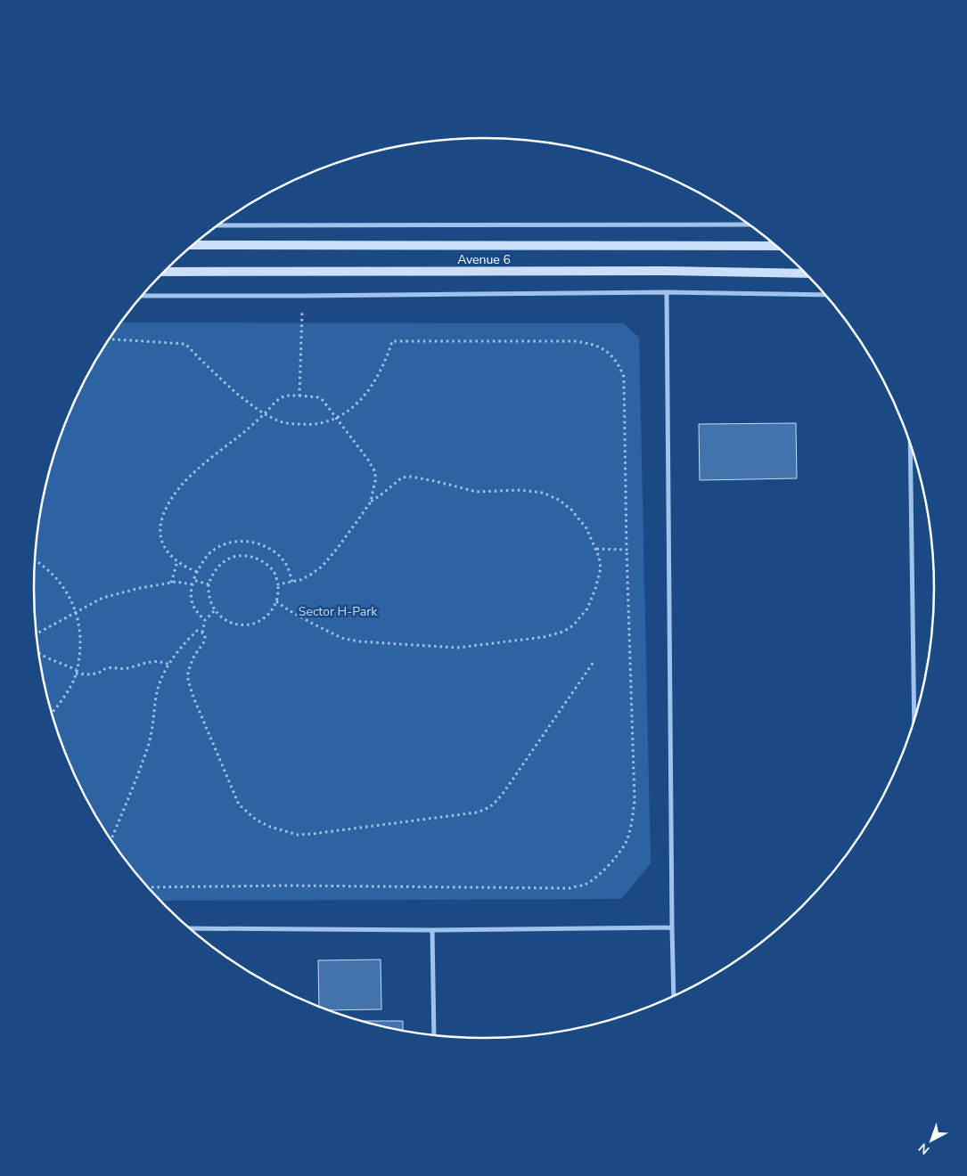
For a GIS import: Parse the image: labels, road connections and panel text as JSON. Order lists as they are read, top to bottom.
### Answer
{
  "streets": {
    "main road": ["Avenue 6"]
  },
  "parks": ["Sector H-Park"],
  "north": "bottom left"
}
